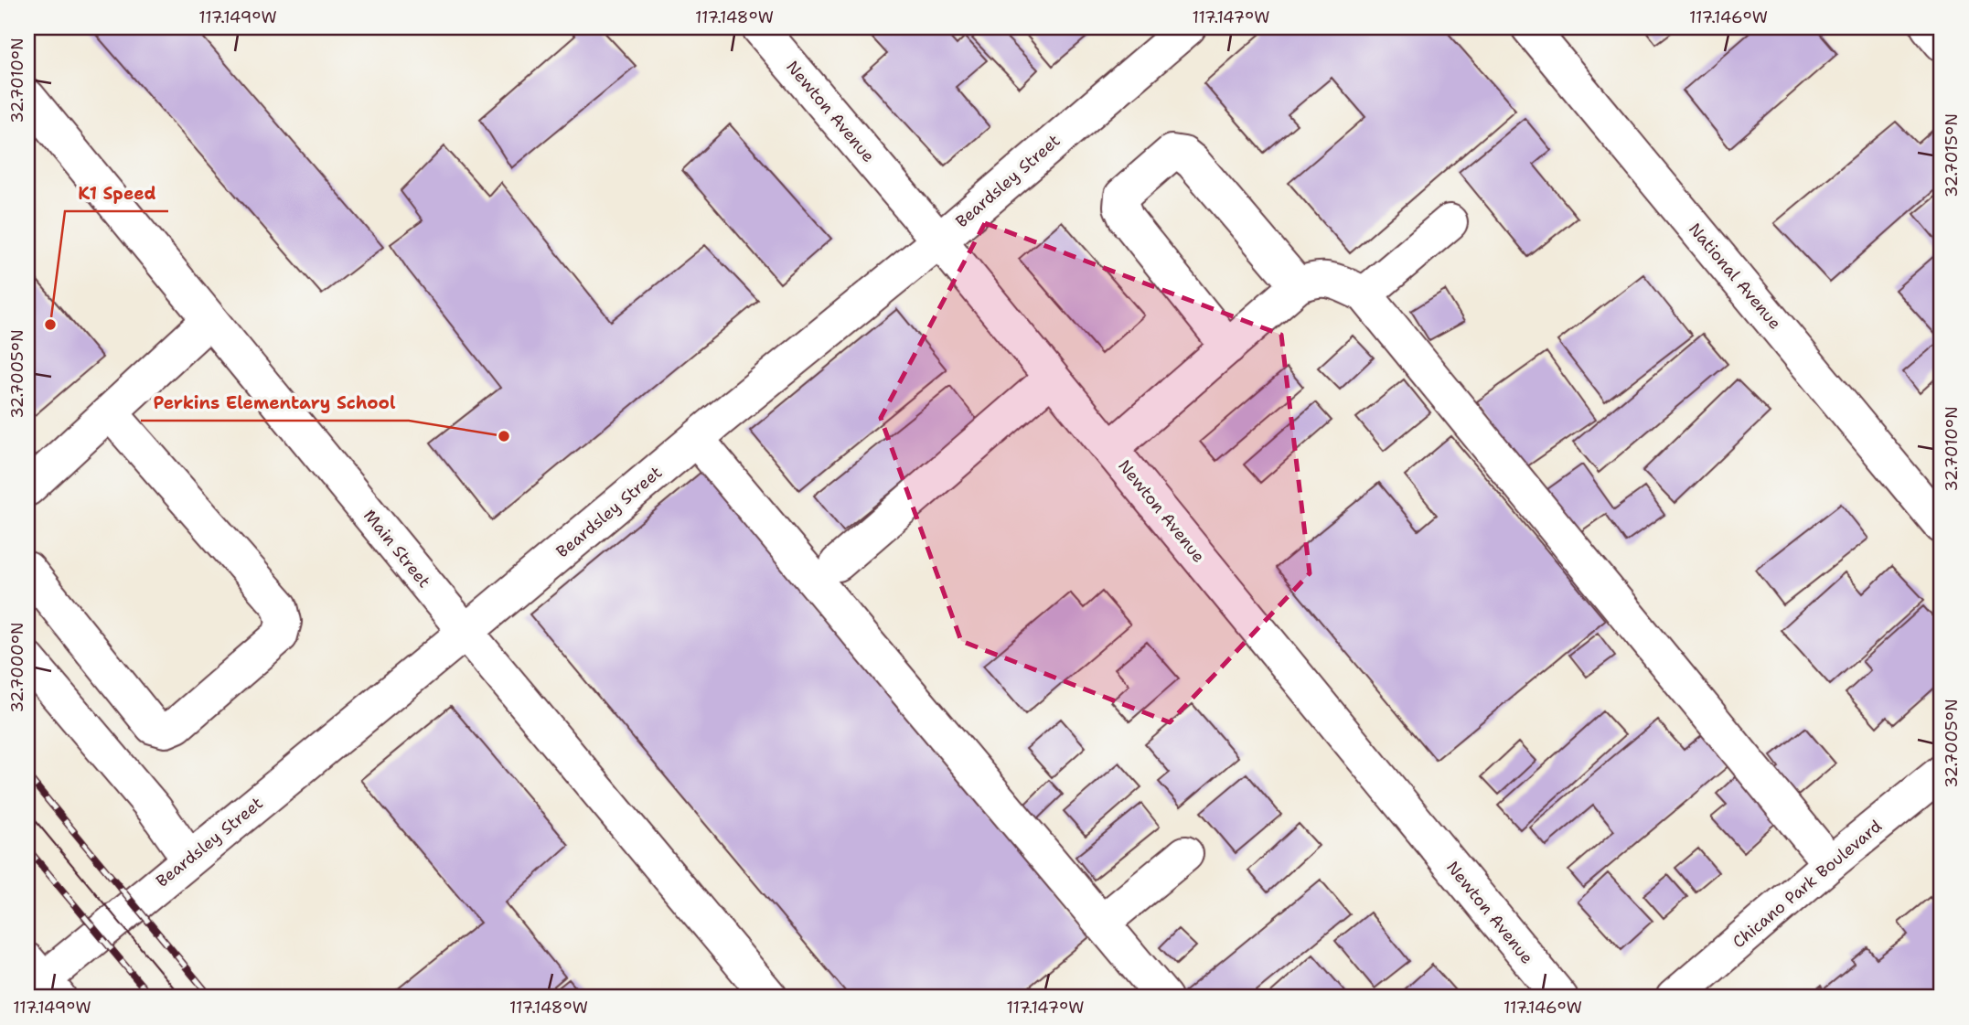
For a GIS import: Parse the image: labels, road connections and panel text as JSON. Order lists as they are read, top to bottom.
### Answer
{
  "streets": {
    "street": [
      "Newton Avenue",
      "Beardsley Street",
      "National Avenue",
      "Main Street",
      "Chicano Park Boulevard"
    ]
  },
  "crossings": [
    ["Newton Avenue", "Beardsley Street"],
    ["Beardsley Street", "Main Street"]
  ],
  "places": ["K1 Speed", "Perkins Elementary School"],
  "coordinates": [
    "117.149°W",
    "117.148°W",
    "117.147°W",
    "117.146°W",
    "32.7010°N",
    "32.7015°N",
    "32.7005°N",
    "32.7000°N"
  ]
}
